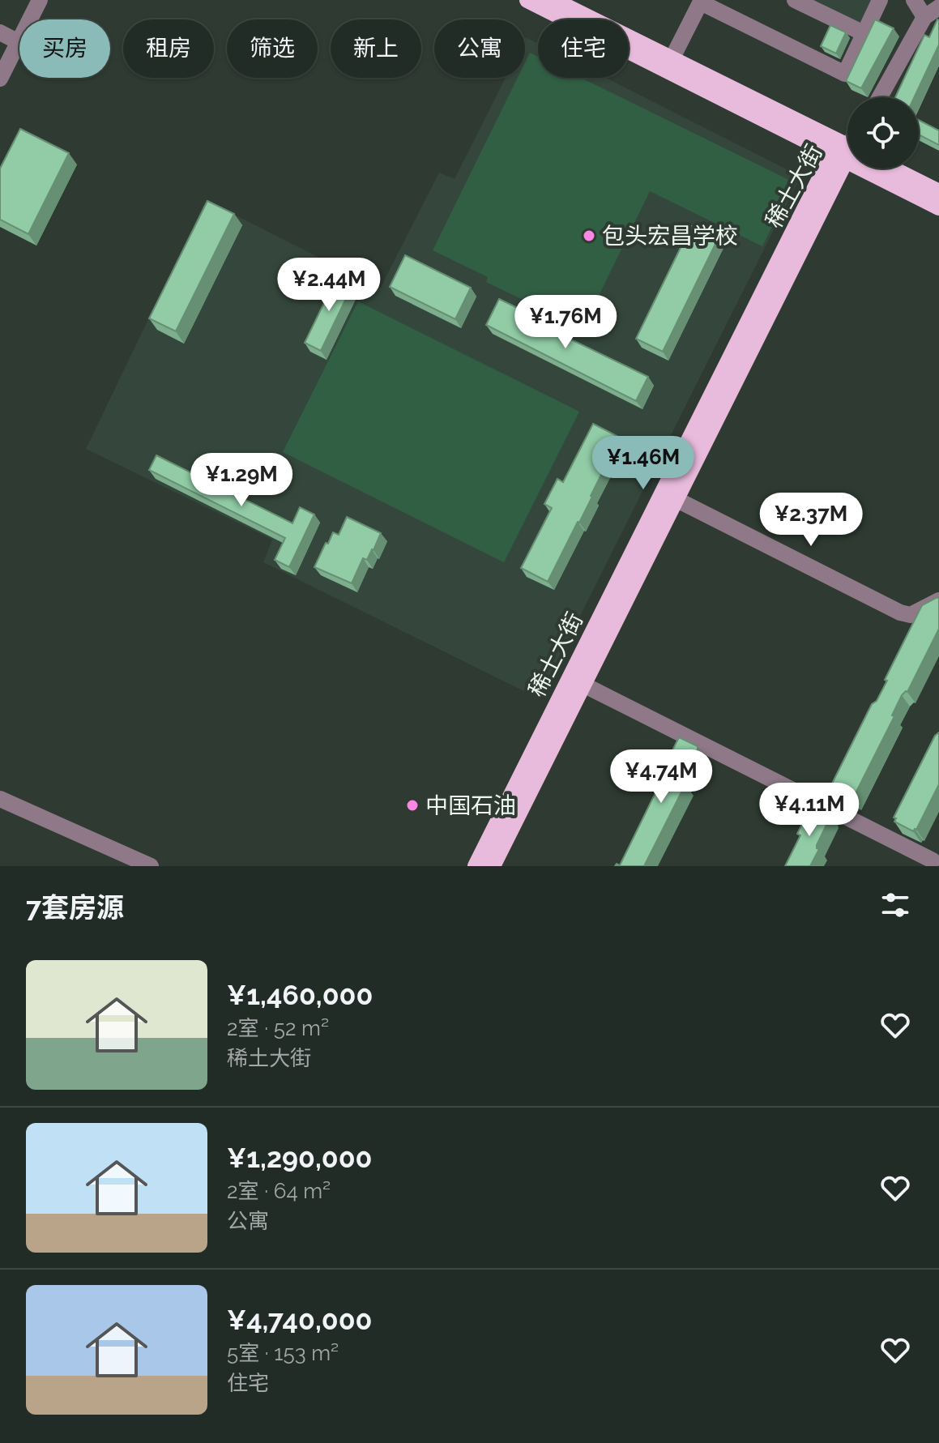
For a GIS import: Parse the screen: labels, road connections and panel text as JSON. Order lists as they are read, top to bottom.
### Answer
{
  "streets": {
    "main road": ["稀土大街"]
  },
  "places": ["包头宏昌学校", "中国石油"],
  "page": {
    "chip": [
      "买房",
      "租房",
      "筛选",
      "新上",
      "公寓",
      "住宅"
    ],
    "price": [
      "¥2.44M",
      "¥1.76M",
      "¥1.46M",
      "¥1.29M",
      "¥2.37M",
      "¥4.74M",
      "¥4.11M"
    ],
    "heading": "7套房源",
    "list": [
      {
        "name": "¥1,460,000",
        "note": "2室 · 52 m² · 稀土大街"
      },
      {
        "name": "¥1,290,000",
        "note": "2室 · 64 m² · 公寓"
      },
      {
        "name": "¥4,740,000",
        "note": "5室 · 153 m² · 住宅"
      }
    ]
  }
}
